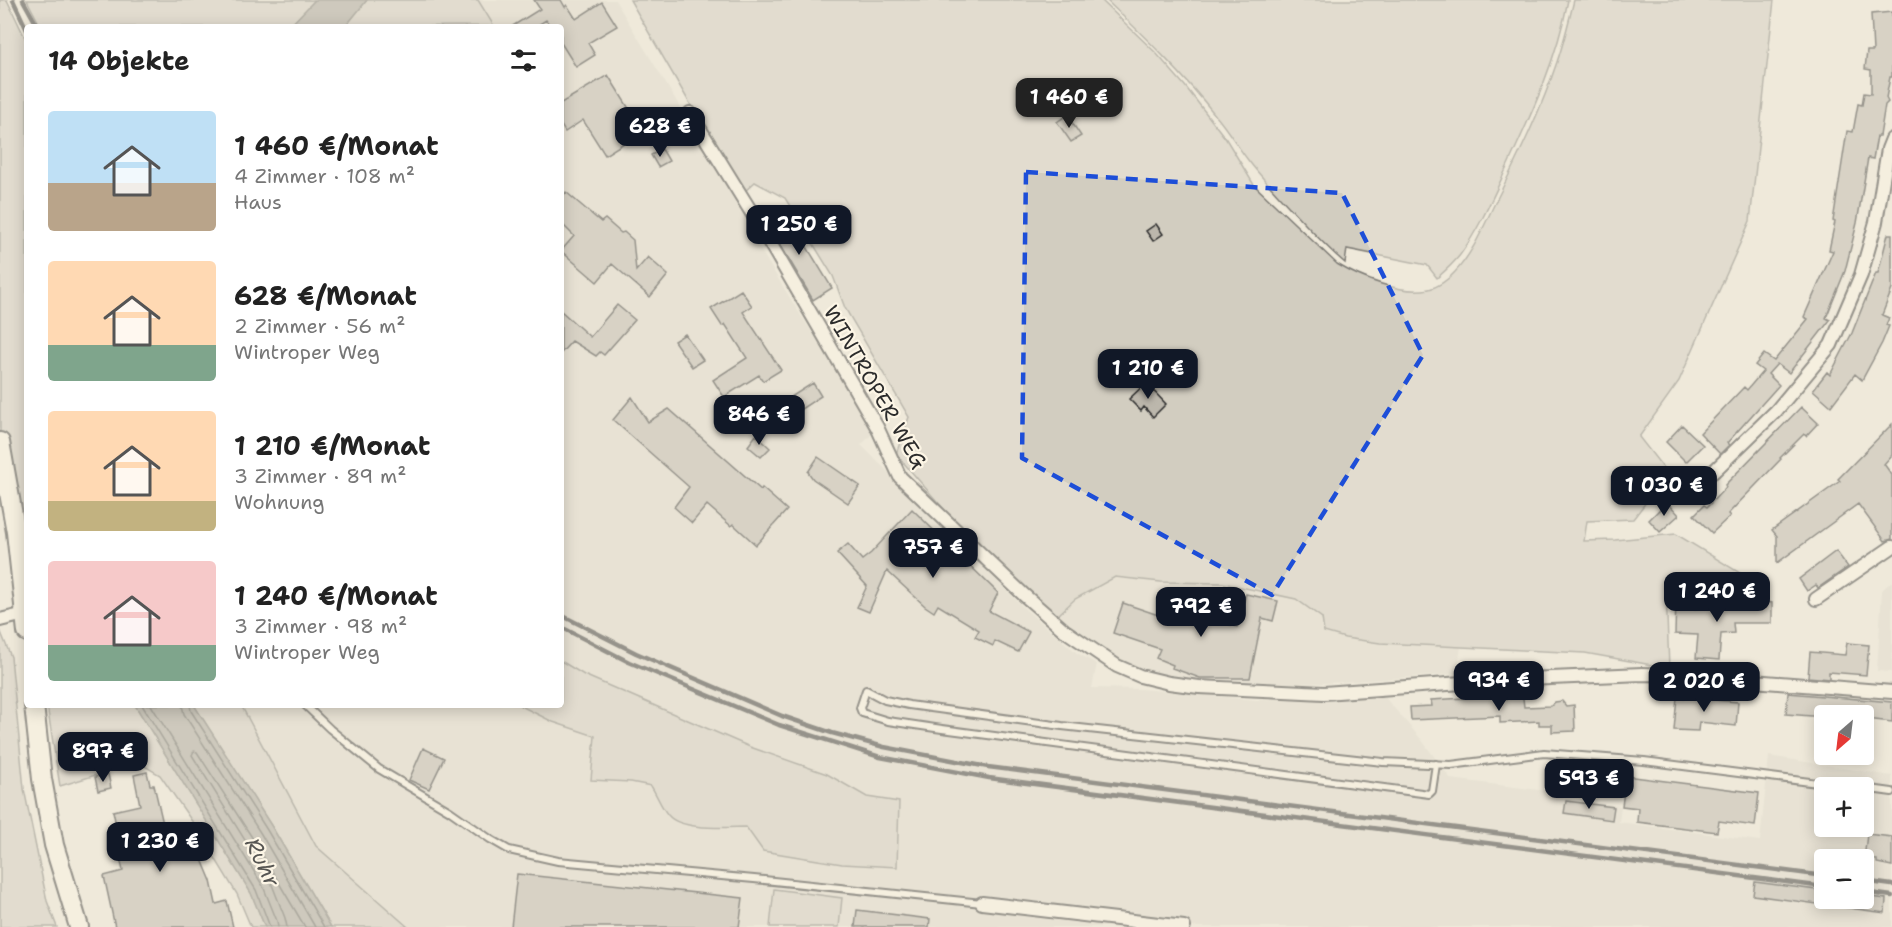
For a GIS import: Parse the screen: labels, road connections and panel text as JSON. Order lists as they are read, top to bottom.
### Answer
{
  "streets": {
    "street": ["WINTROPER WEG"]
  },
  "water": ["Ruhr"],
  "north": "bottom left",
  "page": {
    "heading": "14 Objekte",
    "price": [
      "1 460 €",
      "628 €",
      "1 250 €",
      "1 210 €",
      "846 €",
      "1 030 €",
      "757 €",
      "1 240 €",
      "792 €",
      "934 €",
      "2 020 €",
      "897 €",
      "593 €",
      "1 230 €"
    ],
    "list": [
      {
        "name": "1 460 €/Monat",
        "note": "4 Zimmer · 108 m² · Haus"
      },
      {
        "name": "628 €/Monat",
        "note": "2 Zimmer · 56 m² · Wintroper Weg"
      },
      {
        "name": "1 210 €/Monat",
        "note": "3 Zimmer · 89 m² · Wohnung"
      },
      {
        "name": "1 240 €/Monat",
        "note": "3 Zimmer · 98 m² · Wintroper Weg"
      }
    ],
    "map_buttons": ["+", "−"]
  }
}
